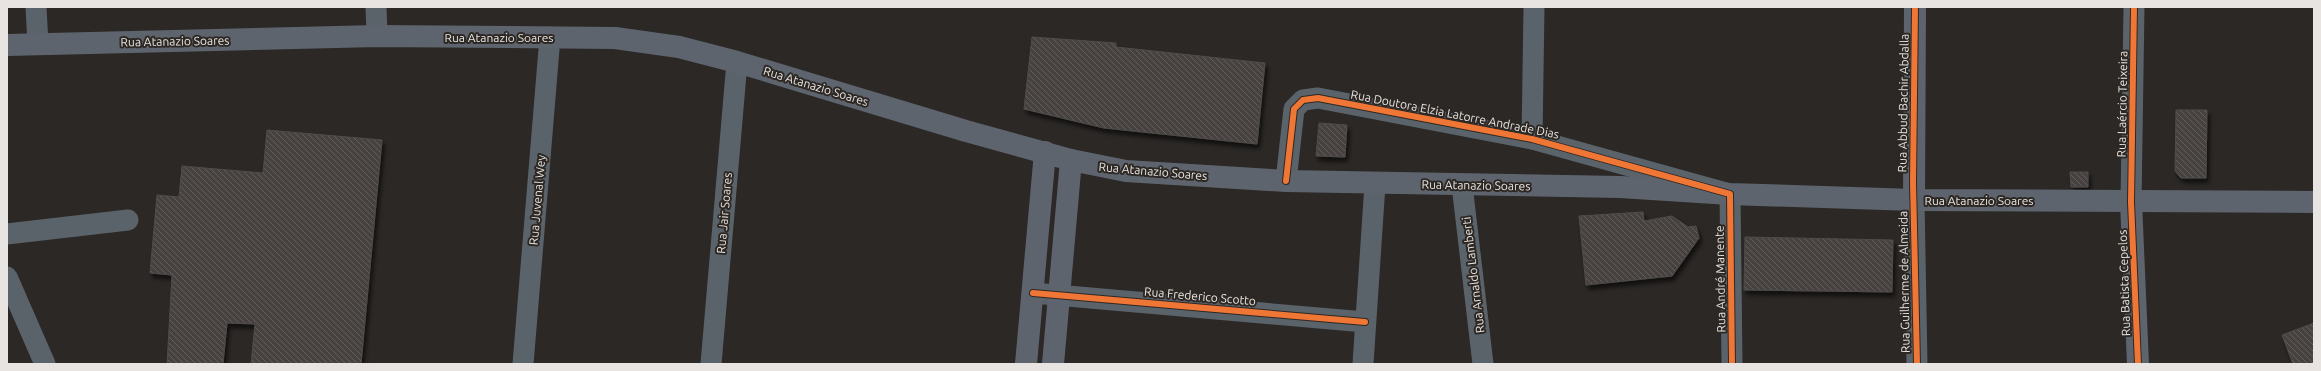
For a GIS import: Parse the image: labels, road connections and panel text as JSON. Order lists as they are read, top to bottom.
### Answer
{
  "streets": {
    "main road": ["Rua Atanazio Soares", "Rua Abbud Bachir Abdalla", "Rua Batista Cepelos"],
    "street": [
      "Rua Laércio Teixeira",
      "Rua Doutora Elzia Latorre Andrade Dias",
      "Rua Juvenal Wey",
      "Rua Jair Soares",
      "Rua Arnaldo Lamberti",
      "Rua André Manente",
      "Rua Guilherme de Almeida",
      "Rua Frederico Scotto"
    ]
  },
  "crossings": [
    ["Rua Atanazio Soares", "Rua Abbud Bachir Abdalla"],
    ["Rua Atanazio Soares", "Rua Laércio Teixeira"],
    ["Rua Atanazio Soares", "Rua Doutora Elzia Latorre Andrade Dias"],
    ["Rua Atanazio Soares", "Rua Juvenal Wey"],
    ["Rua Atanazio Soares", "Rua Jair Soares"],
    ["Rua Atanazio Soares", "Rua Arnaldo Lamberti"],
    ["Rua Atanazio Soares", "Rua André Manente"],
    ["Rua Atanazio Soares", "Rua Guilherme de Almeida"],
    ["Rua Atanazio Soares", "Rua Batista Cepelos"],
    ["Rua Abbud Bachir Abdalla", "Rua Guilherme de Almeida"],
    ["Rua Laércio Teixeira", "Rua Batista Cepelos"],
    ["Rua Doutora Elzia Latorre Andrade Dias", "Rua André Manente"]
  ]
}
